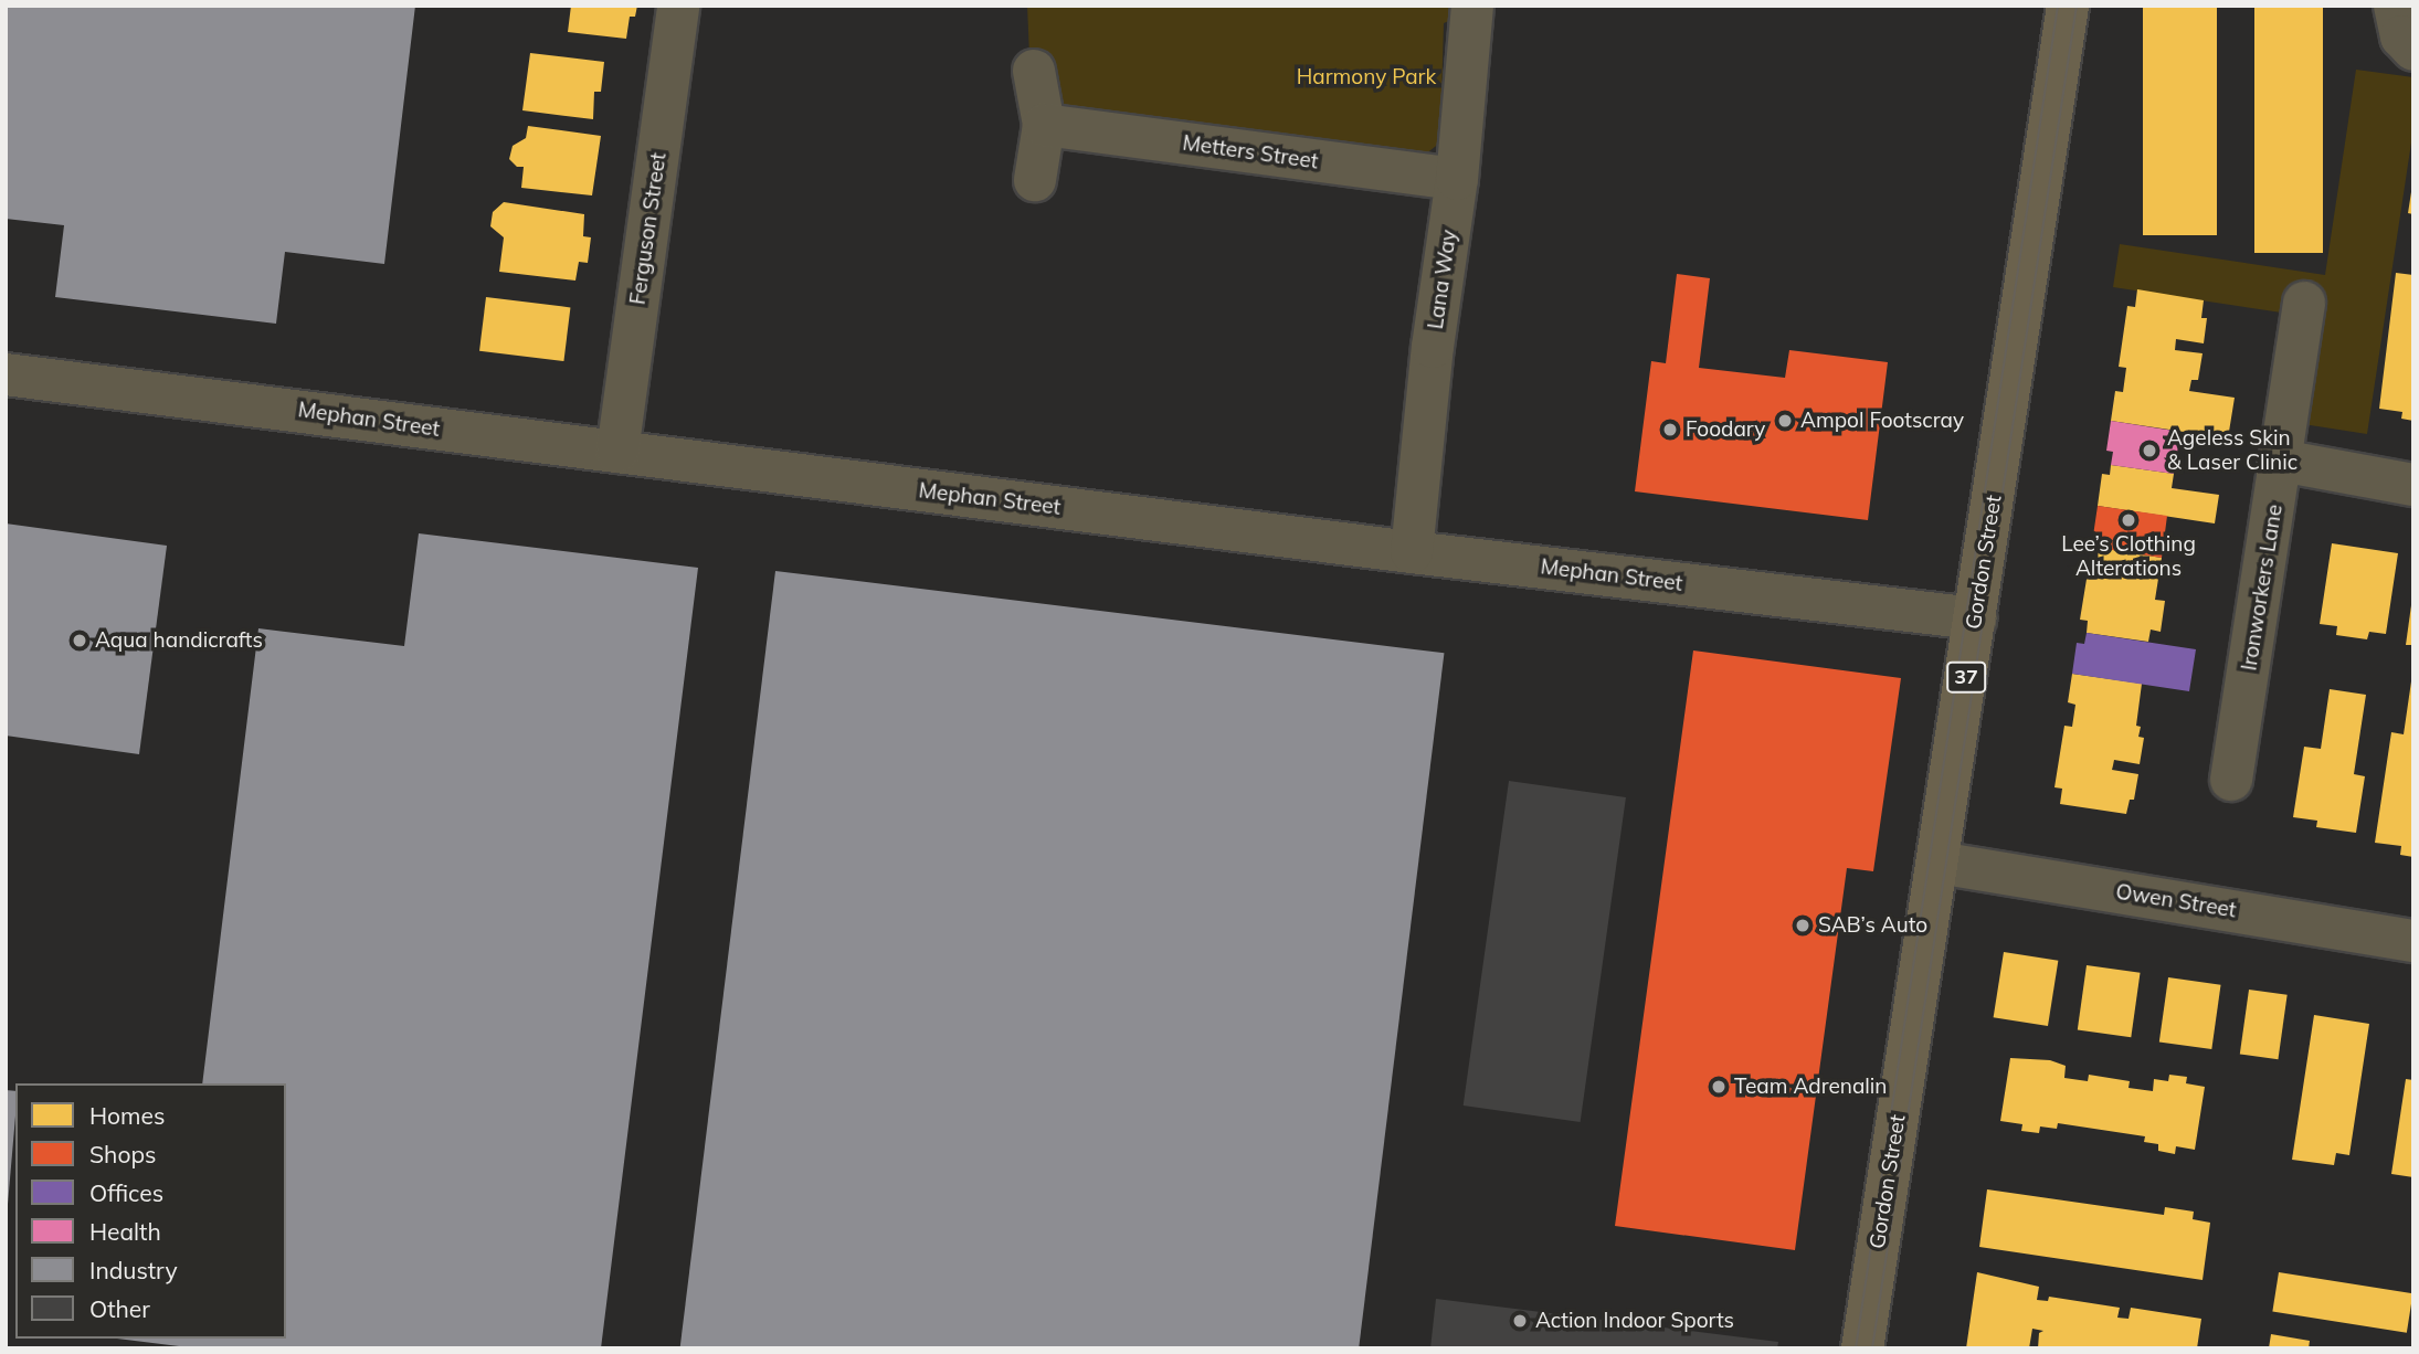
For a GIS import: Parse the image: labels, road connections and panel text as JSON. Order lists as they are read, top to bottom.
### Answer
{
  "streets": {
    "main road": ["Gordon Street", "37"],
    "street": [
      "Metters Street",
      "Ferguson Street",
      "Lana Way",
      "Mephan Street",
      "Ironworkers Lane",
      "Owen Street"
    ]
  },
  "crossings": [
    ["Metters Street", "Lana Way"],
    ["Ferguson Street", "Mephan Street"],
    ["Lana Way", "Mephan Street"],
    ["Mephan Street", "Gordon Street"],
    ["Gordon Street", "Owen Street"]
  ],
  "parks": ["Harmony Park"],
  "places": [
    "Ampol Footscray",
    "Foodary",
    "Ageless Skin & Laser Clinic",
    "Lee’s Clothing Alterations",
    "Aqua handicrafts",
    "SAB’s Auto",
    "Team Adrenalin",
    "Action Indoor Sports"
  ],
  "legend": [
    "Homes",
    "Shops",
    "Offices",
    "Health",
    "Industry",
    "Other"
  ]
}
